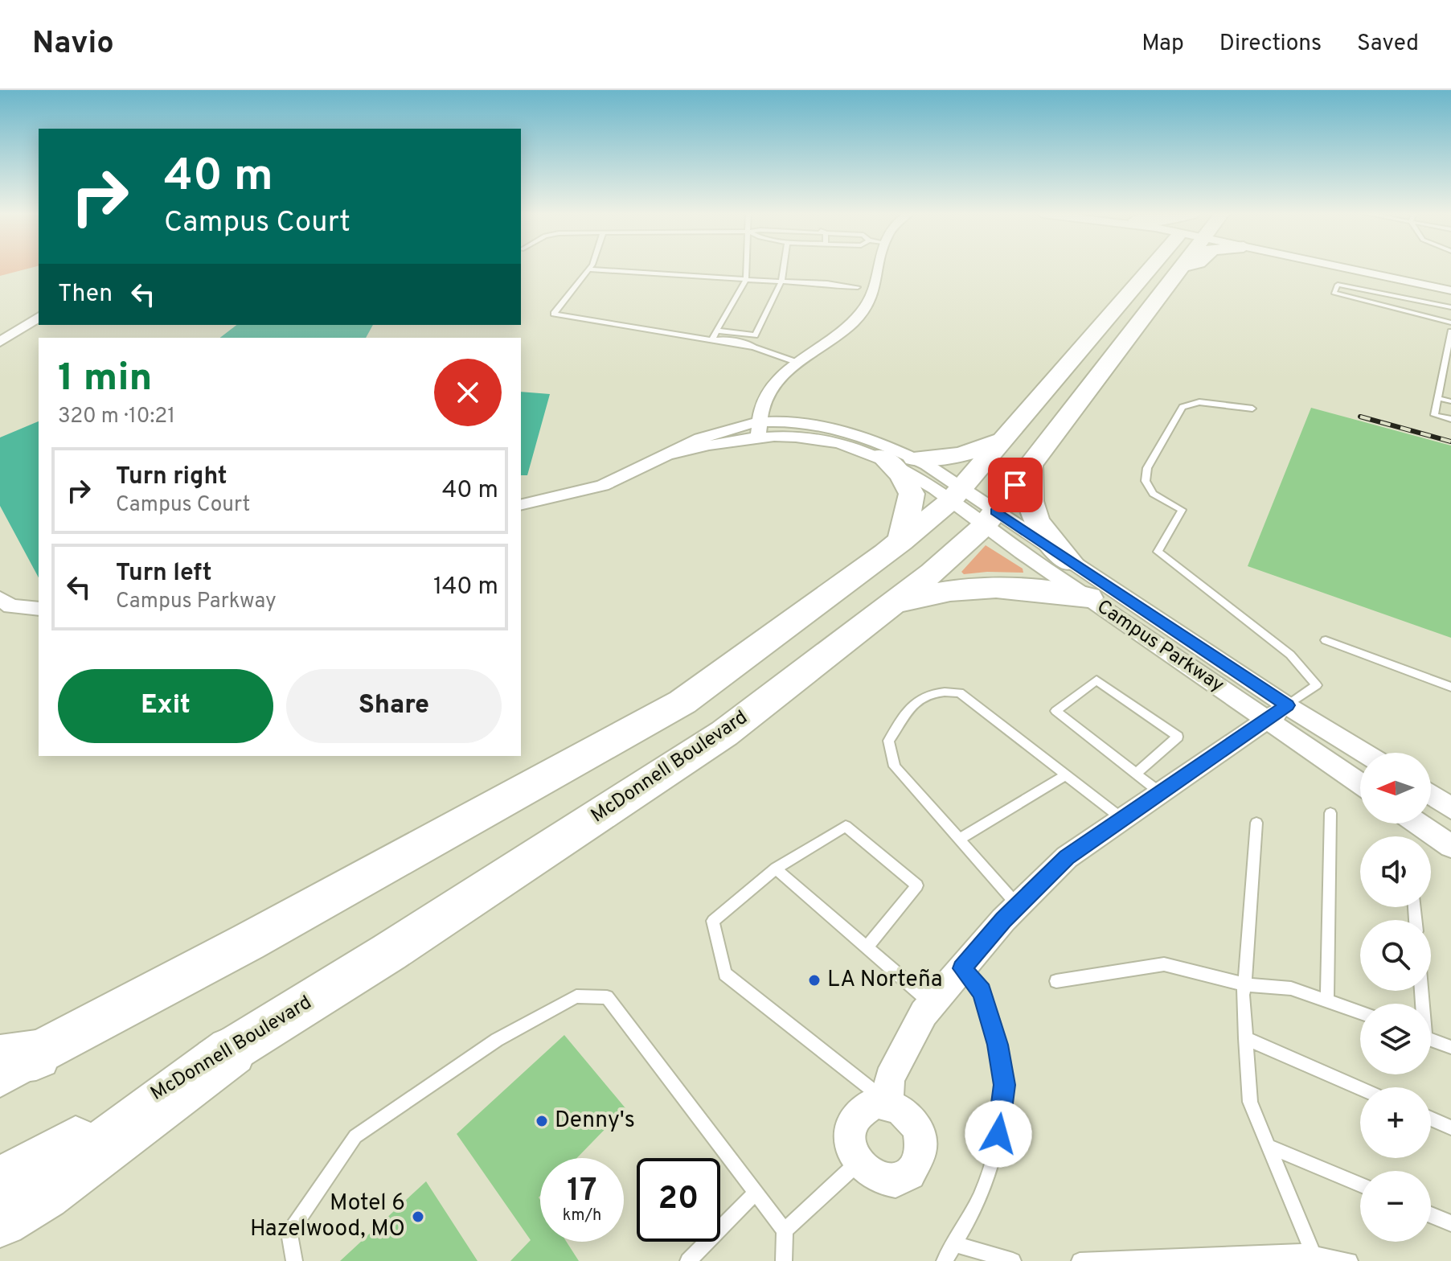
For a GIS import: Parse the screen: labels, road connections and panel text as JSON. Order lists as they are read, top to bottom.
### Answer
{
  "streets": {
    "main road": ["McDonnell Boulevard"],
    "street": ["Campus Parkway"]
  },
  "crossings": [
    ["Campus Parkway", "McDonnell Boulevard"]
  ],
  "places": ["LA Norteña", "Denny's", "Motel 6 Hazelwood, MO"],
  "north": "left",
  "page": {
    "header": "Navio",
    "nav": ["Map", "Directions", "Saved"],
    "turn": ["40 m", "Campus Court"],
    "then": "Then",
    "heading": ["1 min", "320 m · 10:21"],
    "list": [
      {
        "name": "Turn right",
        "note": "Campus Court",
        "value": "40 m"
      },
      {
        "name": "Turn left",
        "note": "Campus Parkway",
        "value": "140 m"
      }
    ],
    "buttons": ["Exit", "Share"],
    "map_buttons": ["+", "−"],
    "speed": "17 km/h",
    "limit": "20"
  }
}
